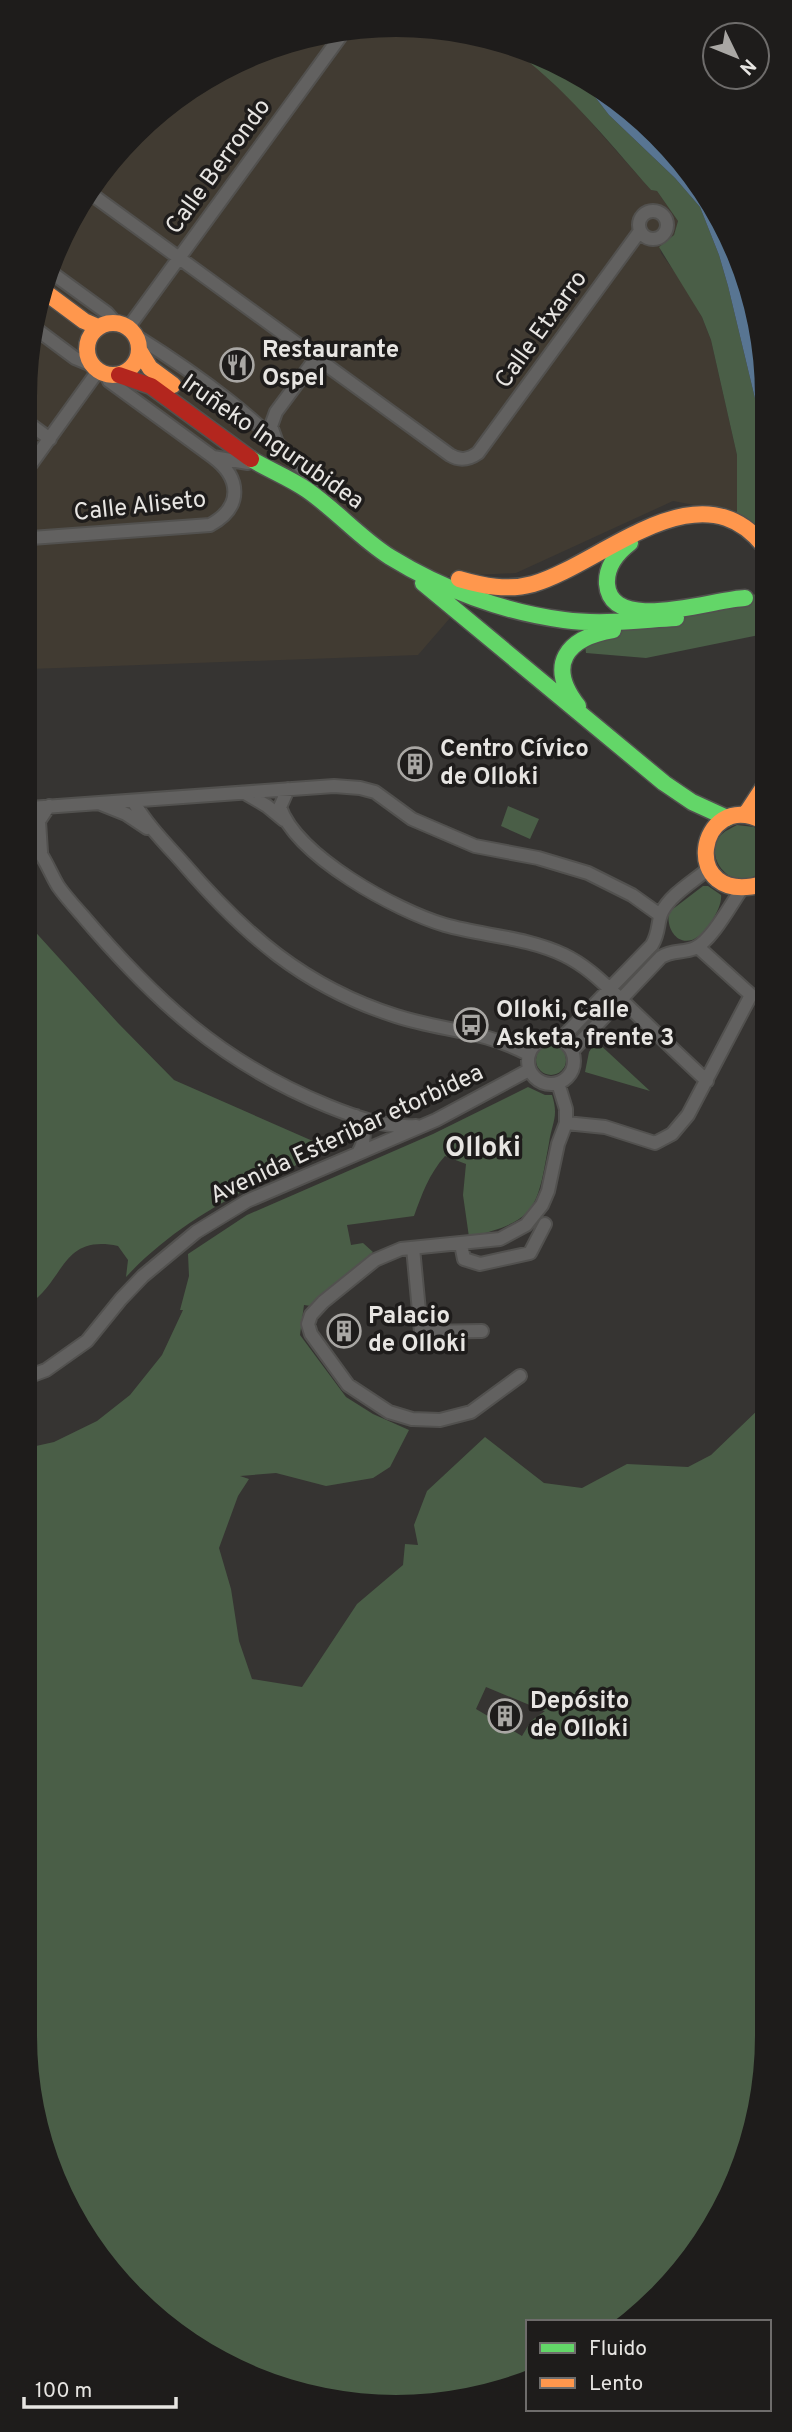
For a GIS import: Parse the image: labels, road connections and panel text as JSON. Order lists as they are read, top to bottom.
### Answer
{
  "streets": {
    "highway": ["Iruñeko Ingurubidea"],
    "street": [
      "Calle Berrondo",
      "Calle Etxarro",
      "Calle Aliseto",
      "Avenida Esteribar etorbidea"
    ]
  },
  "crossings": [
    ["Calle Berrondo", "Iruñeko Ingurubidea"]
  ],
  "districts": ["Olloki"],
  "places": {
    "restaurant": ["Restaurante Ospel"],
    "building": ["Centro Cívico de Olloki", "Palacio de Olloki", "Depósito de Olloki"],
    "bus stop": ["Olloki, Calle Asketa, frente 3"]
  },
  "legend": ["Fluido", "Lento"],
  "scale_bar": "100 m",
  "north": "bottom right"
}
